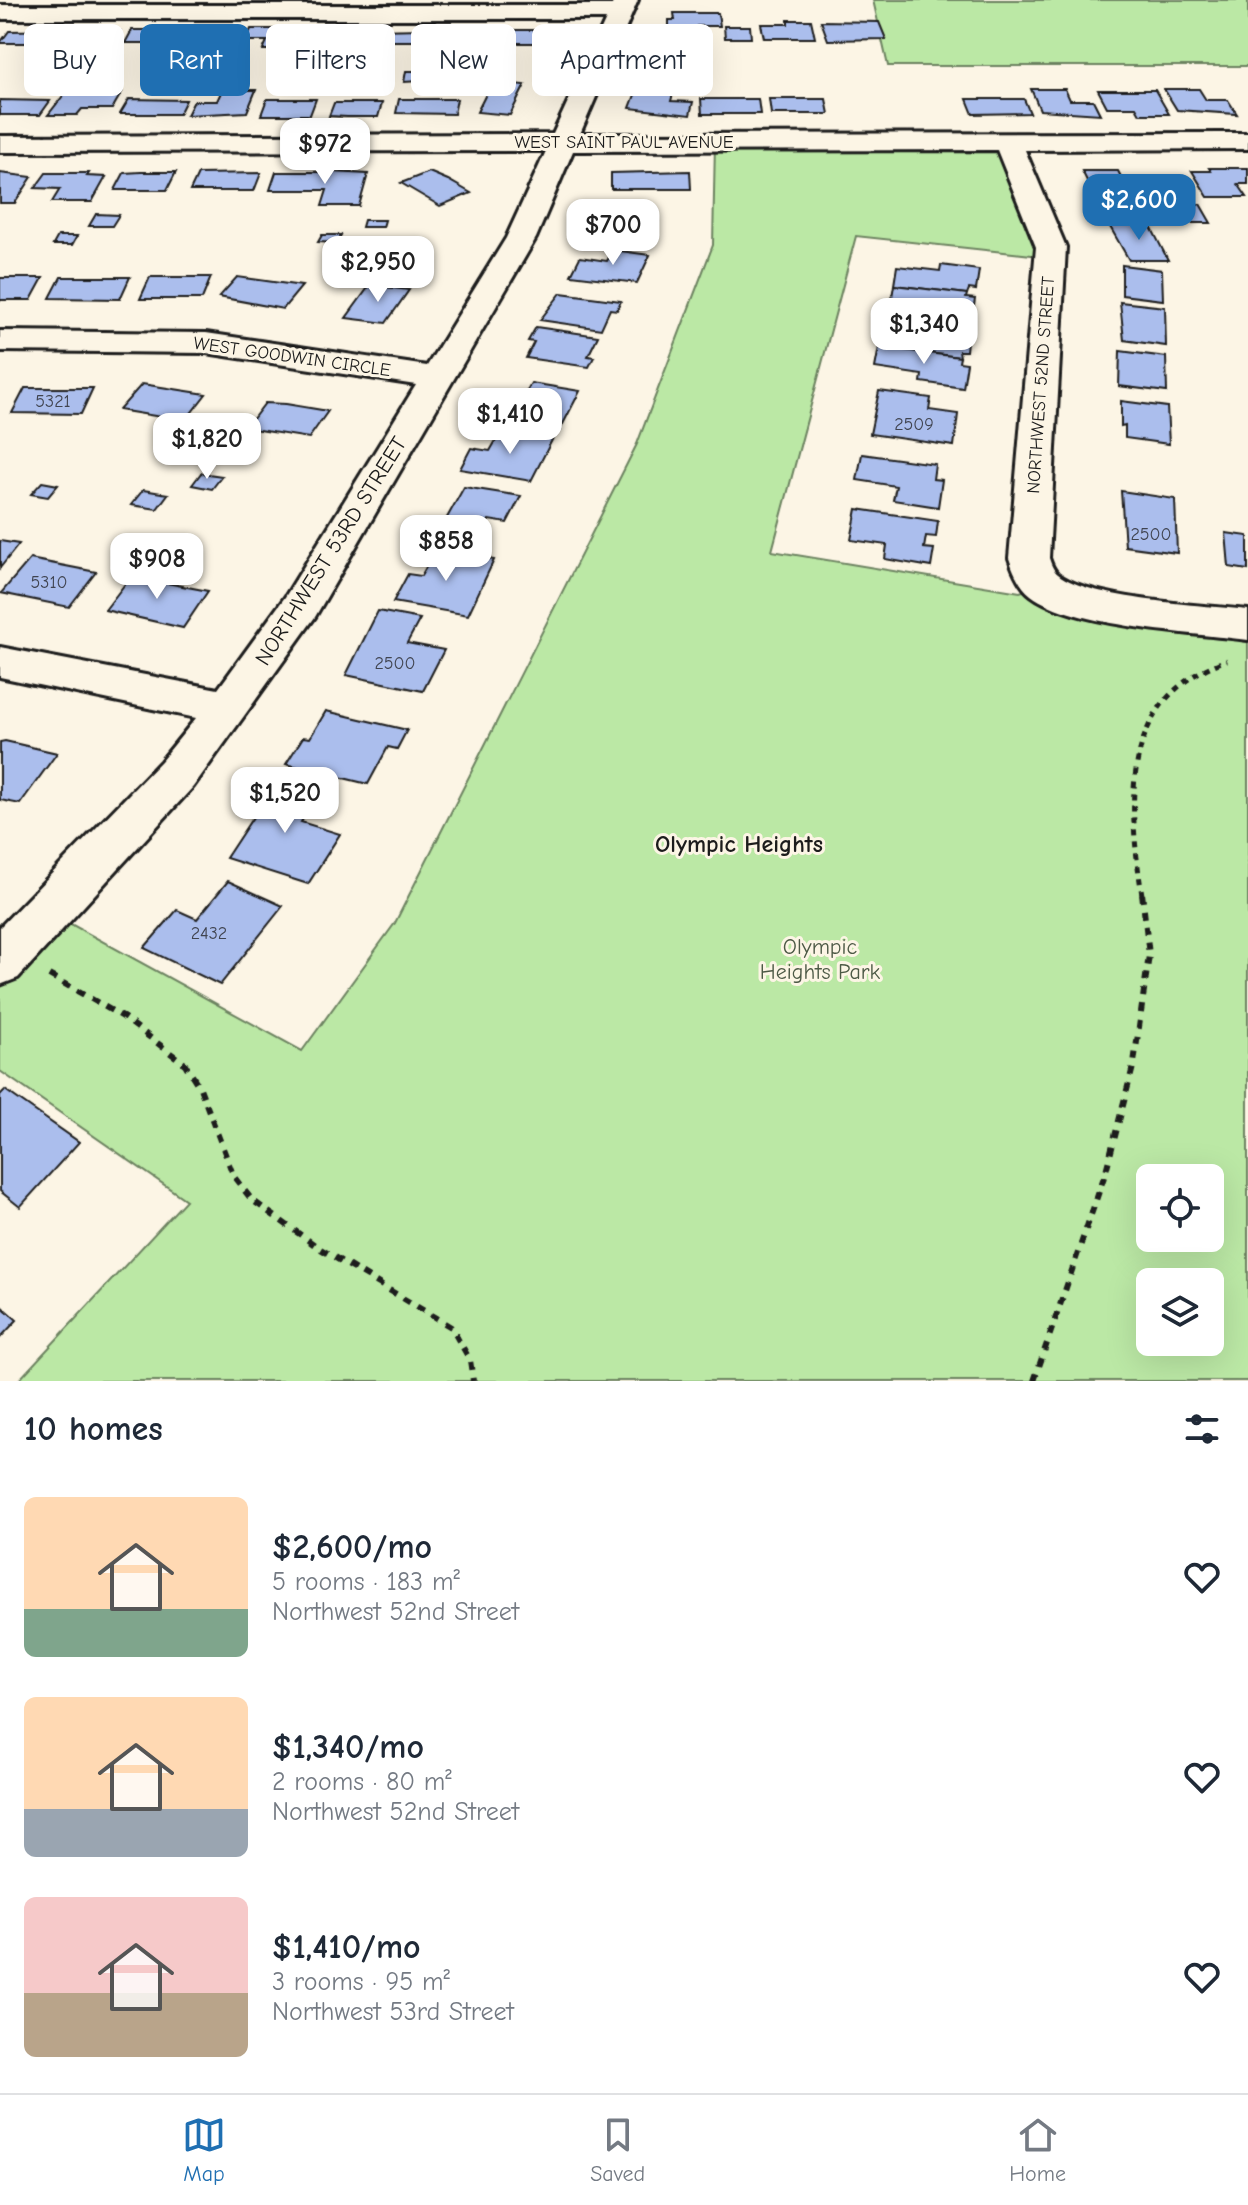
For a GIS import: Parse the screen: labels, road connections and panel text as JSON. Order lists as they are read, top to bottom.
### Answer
{
  "streets": {
    "street": [
      "WEST SAINT PAUL AVENUE",
      "WEST GOODWIN CIRCLE",
      "NORTHWEST 52ND STREET",
      "NORTHWEST 53RD STREET"
    ]
  },
  "crossings": [
    ["WEST SAINT PAUL AVENUE", "NORTHWEST 52ND STREET"],
    ["WEST SAINT PAUL AVENUE", "NORTHWEST 53RD STREET"],
    ["WEST GOODWIN CIRCLE", "NORTHWEST 53RD STREET"]
  ],
  "districts": ["Olympic Heights"],
  "parks": ["Olympic Heights Park"],
  "house_numbers": [
    "5321",
    "2509",
    "2500",
    "5310",
    "2500",
    "2432"
  ],
  "page": {
    "chip": [
      "Buy",
      "Rent",
      "Filters",
      "New",
      "Apartment"
    ],
    "price": [
      "$972",
      "$2,600",
      "$700",
      "$2,950",
      "$1,340",
      "$1,410",
      "$1,820",
      "$858",
      "$908",
      "$1,520"
    ],
    "heading": "10 homes",
    "list": [
      {
        "name": "$2,600/mo",
        "note": "5 rooms · 183 m² · Northwest 52nd Street"
      },
      {
        "name": "$1,340/mo",
        "note": "2 rooms · 80 m² · Northwest 52nd Street"
      },
      {
        "name": "$1,410/mo",
        "note": "3 rooms · 95 m² · Northwest 53rd Street"
      }
    ],
    "tabs": ["Map", "Saved", "Home"]
  }
}
